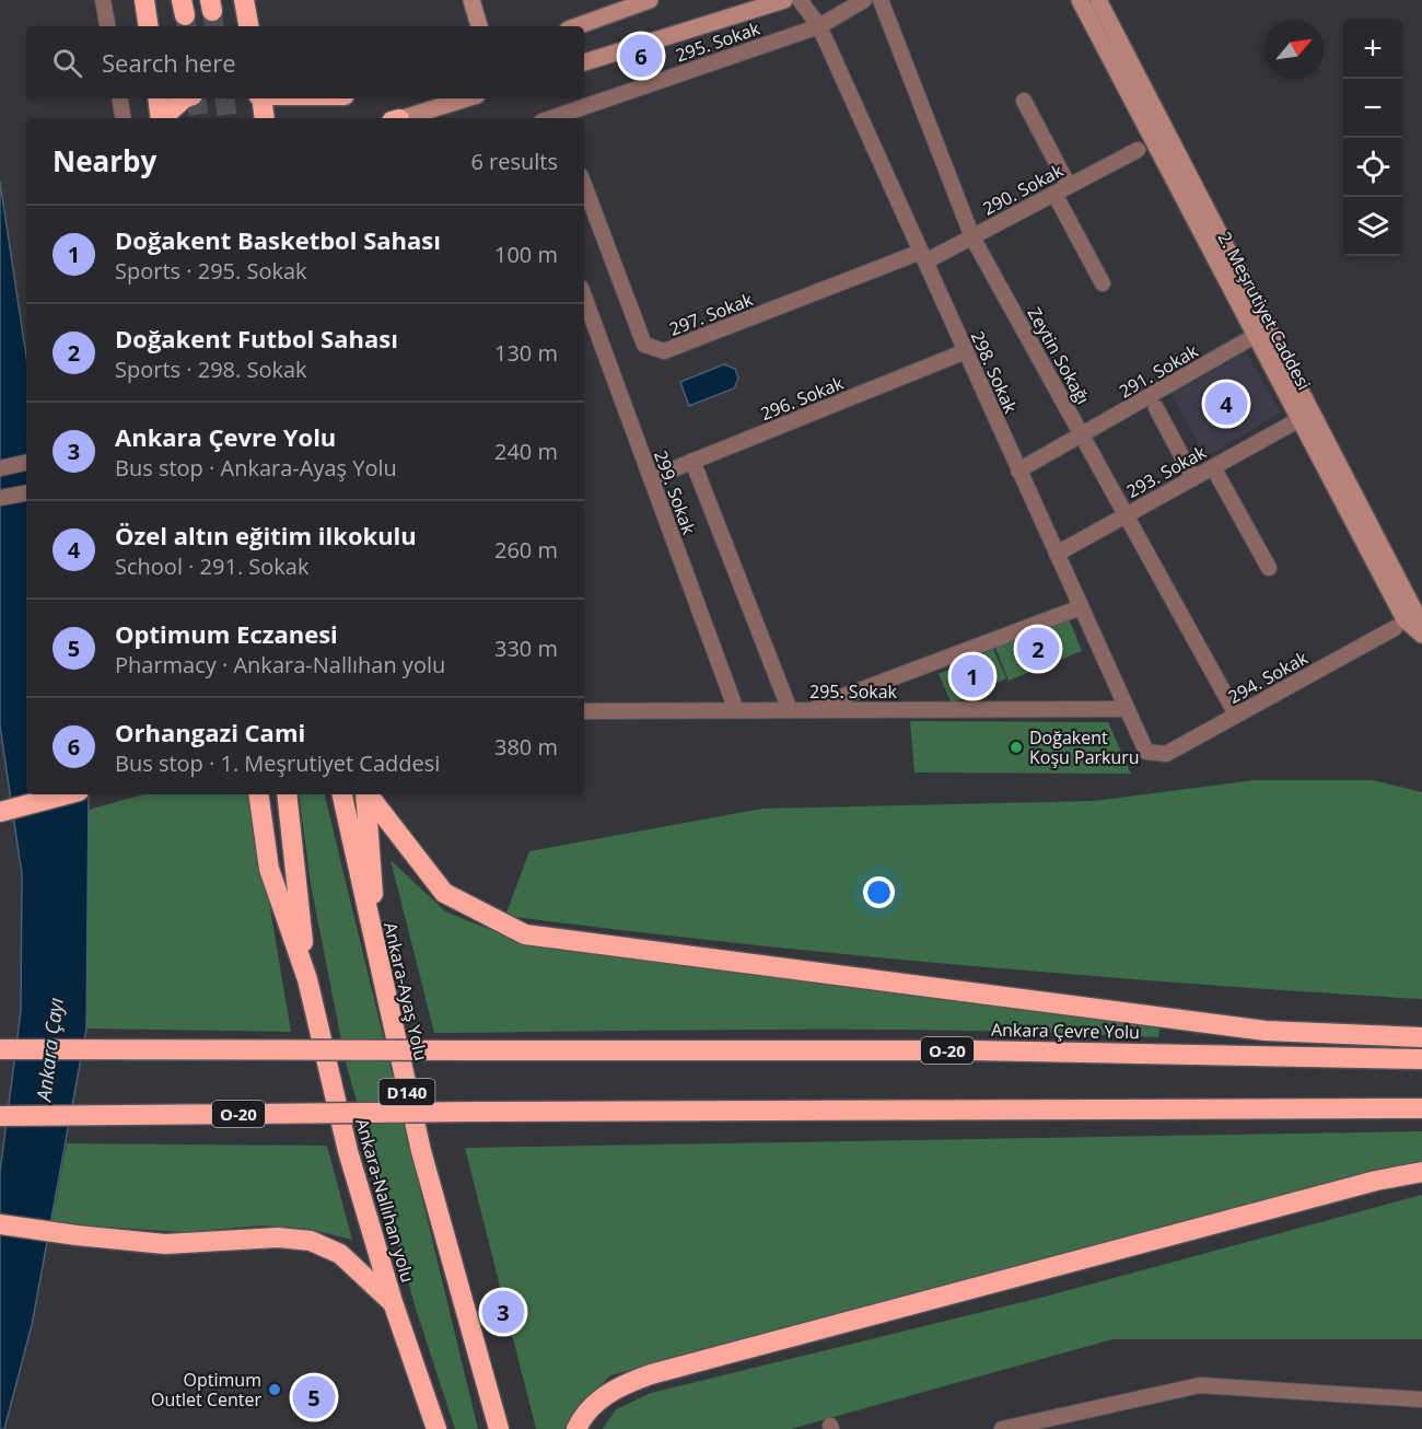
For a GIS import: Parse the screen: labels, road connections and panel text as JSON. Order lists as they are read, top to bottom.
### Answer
{
  "streets": {
    "highway": [
      "Ankara-Ayaş Yolu",
      "Ankara Çevre Yolu",
      "O-20",
      "D140",
      "Ankara-Nallıhan yolu"
    ],
    "main road": ["2. Meşrutiyet Caddesi"],
    "street": [
      "295. Sokak",
      "290. Sokak",
      "297. Sokak",
      "Zeytin Sokağı",
      "291. Sokak",
      "298. Sokak",
      "296. Sokak",
      "293. Sokak",
      "299. Sokak",
      "294. Sokak"
    ]
  },
  "crossings": [
    ["295. Sokak", "298. Sokak"],
    ["295. Sokak", "299. Sokak"],
    ["290. Sokak", "297. Sokak"],
    ["290. Sokak", "Zeytin Sokağı"],
    ["290. Sokak", "298. Sokak"],
    ["297. Sokak", "298. Sokak"],
    ["Zeytin Sokağı", "291. Sokak"],
    ["Zeytin Sokağı", "293. Sokak"],
    ["Zeytin Sokağı", "294. Sokak"],
    ["291. Sokak", "298. Sokak"],
    ["298. Sokak", "296. Sokak"],
    ["298. Sokak", "293. Sokak"],
    ["298. Sokak", "294. Sokak"],
    ["296. Sokak", "299. Sokak"]
  ],
  "water": ["Ankara Çayı"],
  "places": ["Doğakent Koşu Parkuru", "Optimum Outlet Center"],
  "north": "top right",
  "page": {
    "map_buttons": ["+", "−"],
    "search": "Search here",
    "pins": [
      "6",
      "4",
      "2",
      "1",
      "3",
      "5"
    ],
    "heading": ["Nearby", "6 results"],
    "list": [
      {
        "mark": "1",
        "name": "Doğakent Basketbol Sahası",
        "note": "Sports · 295. Sokak",
        "value": "100 m"
      },
      {
        "mark": "2",
        "name": "Doğakent Futbol Sahası",
        "note": "Sports · 298. Sokak",
        "value": "130 m"
      },
      {
        "mark": "3",
        "name": "Ankara Çevre Yolu",
        "note": "Bus stop · Ankara-Ayaş Yolu",
        "value": "240 m"
      },
      {
        "mark": "4",
        "name": "Özel altın eğitim ilkokulu",
        "note": "School · 291. Sokak",
        "value": "260 m"
      },
      {
        "mark": "5",
        "name": "Optimum Eczanesi",
        "note": "Pharmacy · Ankara-Nallıhan yolu",
        "value": "330 m"
      },
      {
        "mark": "6",
        "name": "Orhangazi Cami",
        "note": "Bus stop · 1. Meşrutiyet Caddesi",
        "value": "380 m"
      }
    ]
  }
}
